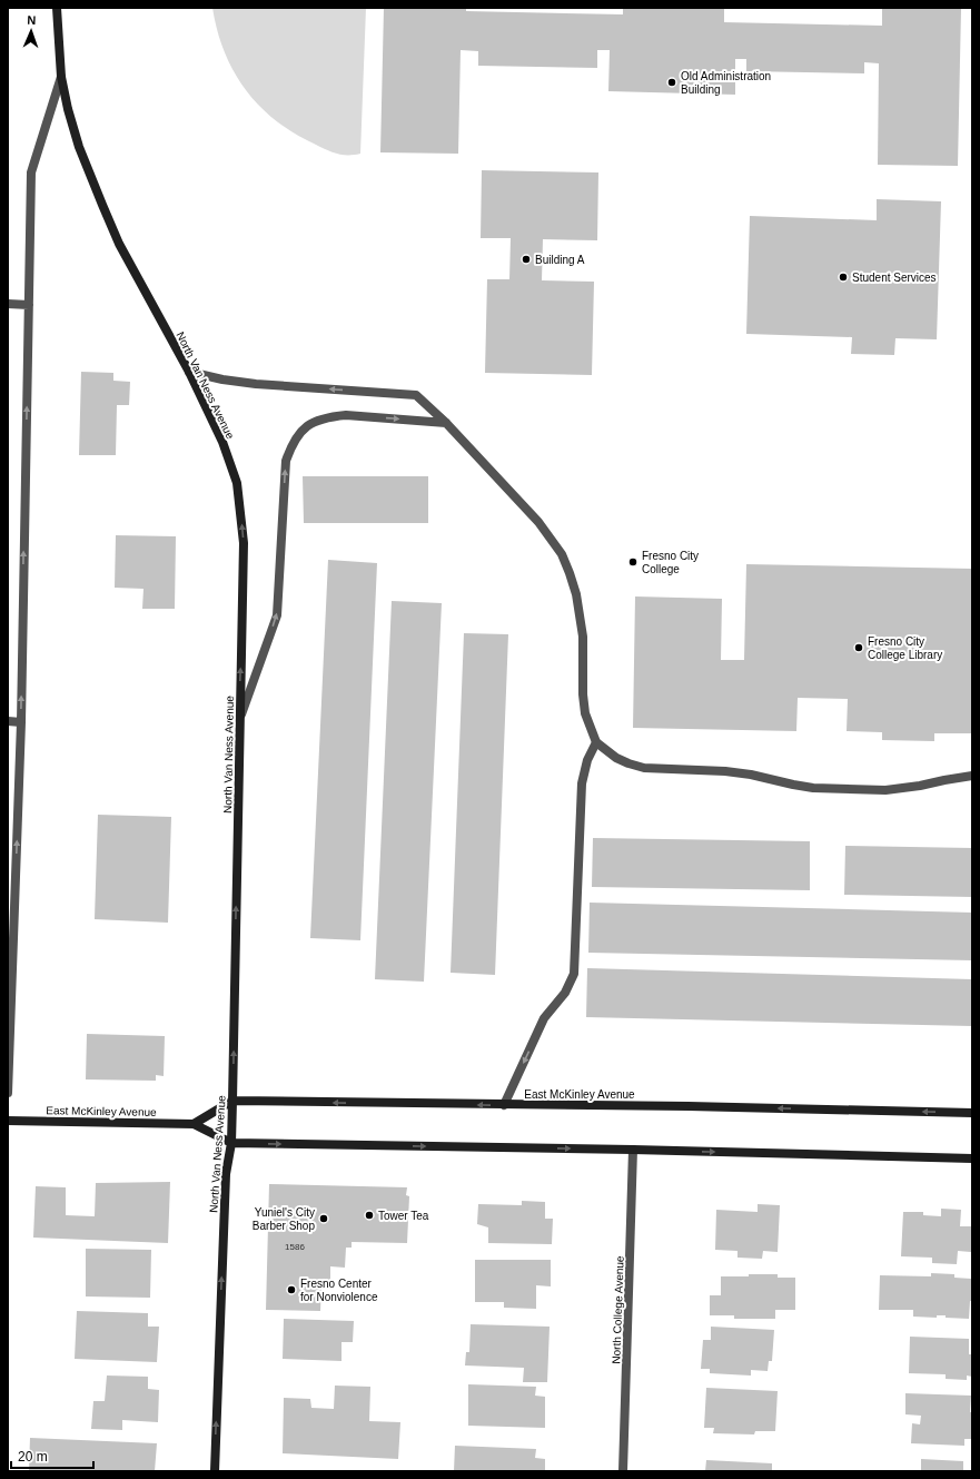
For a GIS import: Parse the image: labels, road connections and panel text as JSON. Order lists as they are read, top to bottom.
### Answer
{
  "streets": {
    "main road": ["North Van Ness Avenue", "East McKinley Avenue"],
    "street": ["North College Avenue"]
  },
  "crossings": [
    ["North Van Ness Avenue", "East McKinley Avenue"],
    ["East McKinley Avenue", "North College Avenue"]
  ],
  "one_way": ["North Van Ness Avenue"],
  "places": [
    "Old Administration Building",
    "Building A",
    "Student Services",
    "Fresno City College",
    "Fresno City College Library",
    "Tower Tea",
    "Yuniel's City Barber Shop",
    "Fresno Center for Nonviolence"
  ],
  "house_numbers": ["1586"],
  "scale_bar": "20 m",
  "north": "top"
}
